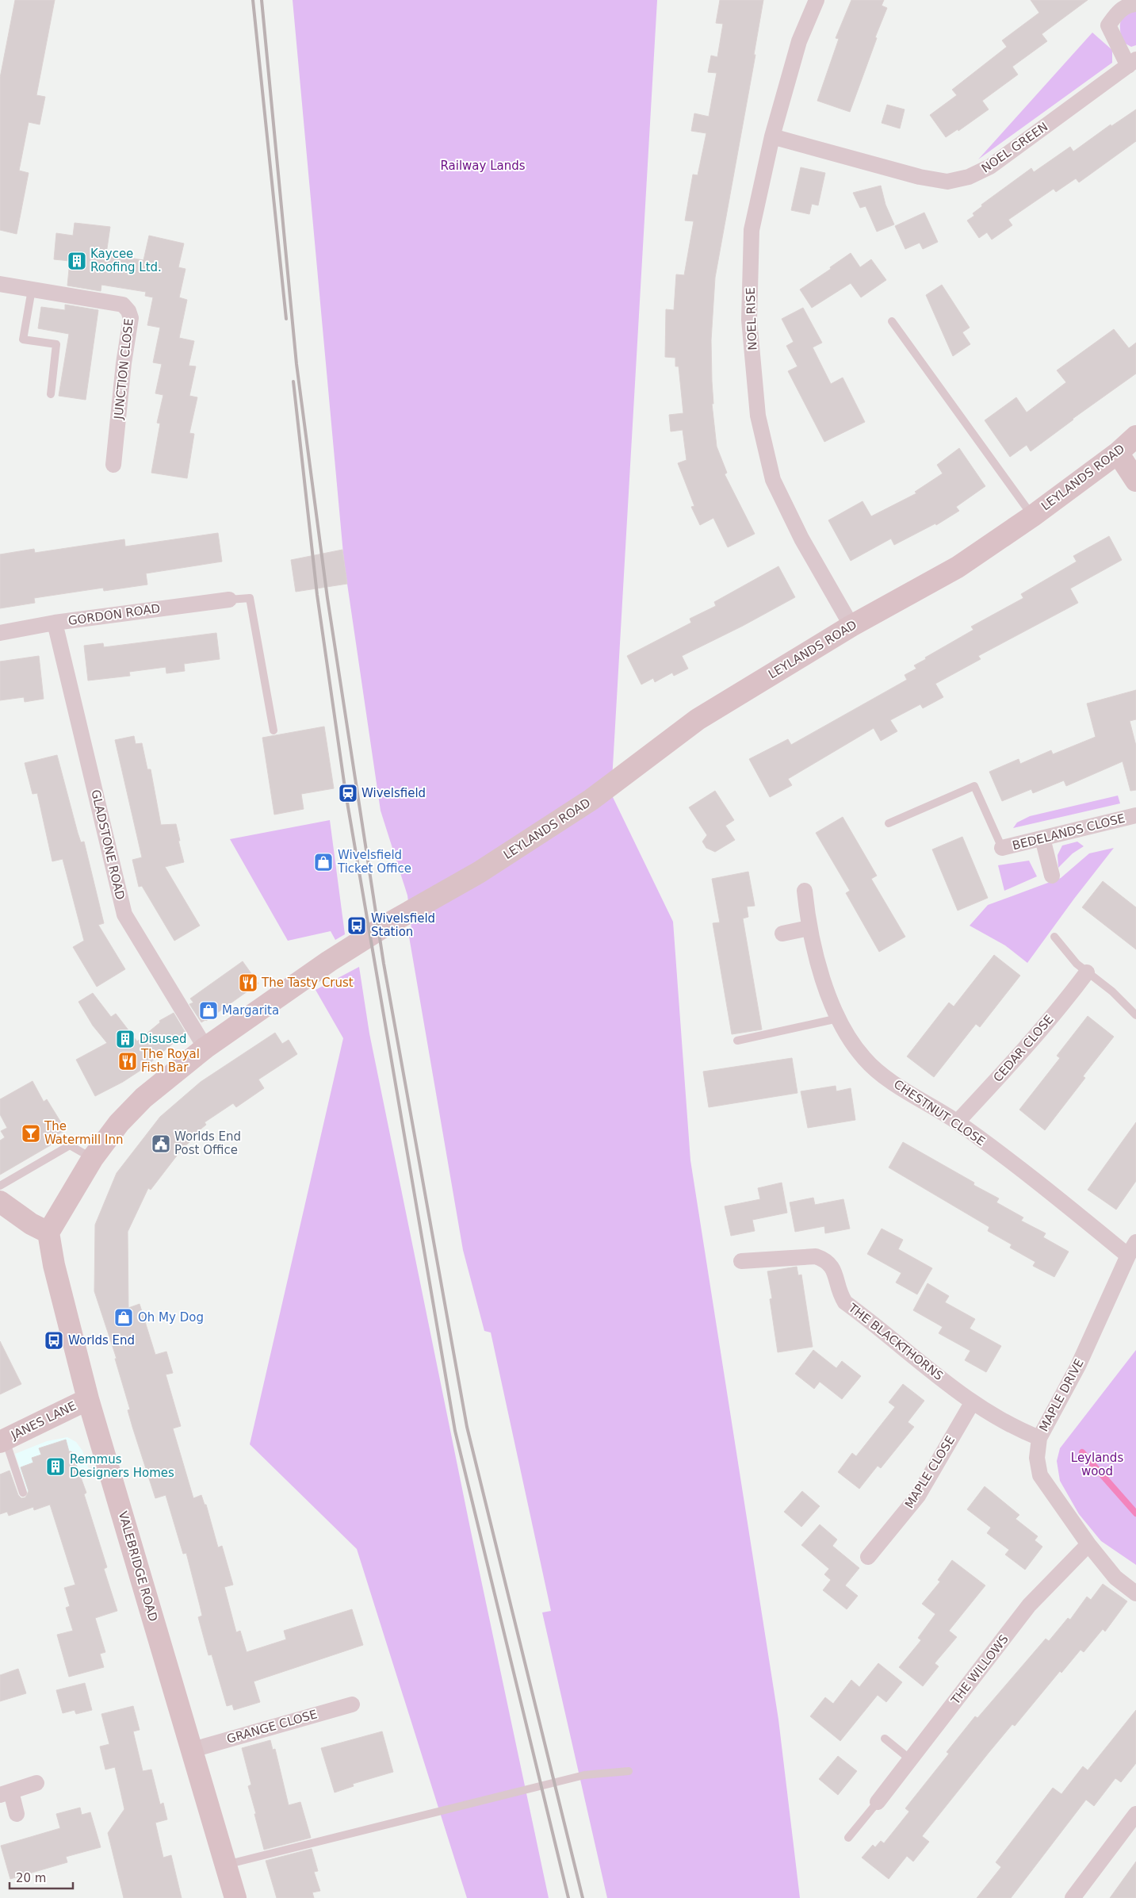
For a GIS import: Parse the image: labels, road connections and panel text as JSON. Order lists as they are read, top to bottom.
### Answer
{
  "streets": {
    "street": [
      "NOEL GREEN",
      "NOEL RISE",
      "JUNCTION CLOSE",
      "LEYLANDS ROAD",
      "GORDON ROAD",
      "BEDELANDS CLOSE",
      "GLADSTONE ROAD",
      "CEDAR CLOSE",
      "CHESTNUT CLOSE",
      "THE BLACKTHORNS",
      "MAPLE DRIVE",
      "JANES LANE",
      "MAPLE CLOSE",
      "VALEBRIDGE ROAD",
      "THE WILLOWS",
      "GRANGE CLOSE"
    ]
  },
  "crossings": [
    ["NOEL GREEN", "NOEL RISE"],
    ["NOEL RISE", "LEYLANDS ROAD"],
    ["LEYLANDS ROAD", "GLADSTONE ROAD"],
    ["LEYLANDS ROAD", "VALEBRIDGE ROAD"],
    ["GORDON ROAD", "GLADSTONE ROAD"],
    ["CEDAR CLOSE", "CHESTNUT CLOSE"],
    ["CHESTNUT CLOSE", "MAPLE DRIVE"],
    ["THE BLACKTHORNS", "MAPLE DRIVE"],
    ["THE BLACKTHORNS", "MAPLE CLOSE"],
    ["MAPLE DRIVE", "THE WILLOWS"],
    ["JANES LANE", "VALEBRIDGE ROAD"],
    ["VALEBRIDGE ROAD", "GRANGE CLOSE"]
  ],
  "parks": ["Railway Lands", "Leylands wood"],
  "places": {
    "building": ["Kaycee Roofing Ltd.", "Disused", "Remmus Designers Homes"],
    "station": ["Wivelsfield"],
    "shop": ["Wivelsfield Ticket Office", "Margarita", "Oh My Dog"],
    "bus stop": ["Wivelsfield Station", "Worlds End"],
    "restaurant": ["The Tasty Crust", "The Royal Fish Bar"],
    "bar": ["The Watermill Inn"],
    "public building": ["Worlds End Post Office"]
  },
  "scale_bar": "20 m"
}
